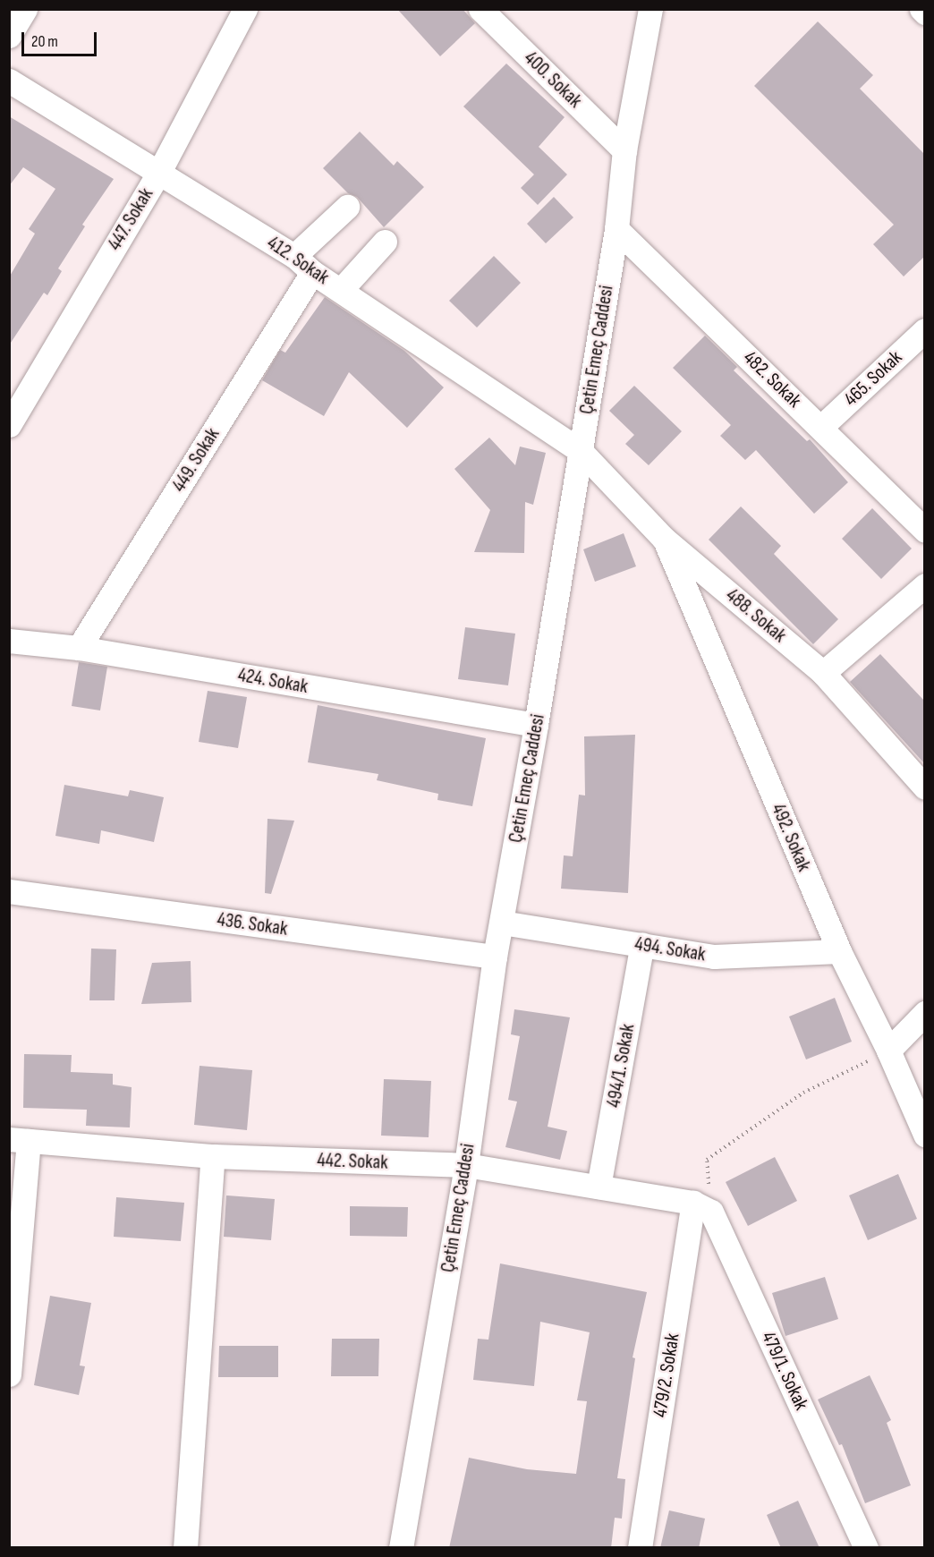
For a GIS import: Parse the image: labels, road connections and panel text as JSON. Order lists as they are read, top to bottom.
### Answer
{
  "streets": {
    "street": [
      "400. Sokak",
      "447. Sokak",
      "412. Sokak",
      "Çetin Emeç Caddesi",
      "465. Sokak",
      "482. Sokak",
      "449. Sokak",
      "488. Sokak",
      "424. Sokak",
      "492. Sokak",
      "436. Sokak",
      "494. Sokak",
      "494/1. Sokak",
      "442. Sokak",
      "479/1. Sokak",
      "479/2. Sokak"
    ]
  },
  "crossings": [
    ["400. Sokak", "Çetin Emeç Caddesi"],
    ["447. Sokak", "412. Sokak"],
    ["412. Sokak", "Çetin Emeç Caddesi"],
    ["412. Sokak", "449. Sokak"],
    ["412. Sokak", "488. Sokak"],
    ["Çetin Emeç Caddesi", "482. Sokak"],
    ["Çetin Emeç Caddesi", "488. Sokak"],
    ["Çetin Emeç Caddesi", "424. Sokak"],
    ["Çetin Emeç Caddesi", "436. Sokak"],
    ["Çetin Emeç Caddesi", "494. Sokak"],
    ["Çetin Emeç Caddesi", "442. Sokak"],
    ["465. Sokak", "482. Sokak"],
    ["449. Sokak", "424. Sokak"],
    ["488. Sokak", "492. Sokak"],
    ["492. Sokak", "494. Sokak"],
    ["494. Sokak", "494/1. Sokak"],
    ["494/1. Sokak", "442. Sokak"],
    ["442. Sokak", "479/1. Sokak"],
    ["442. Sokak", "479/2. Sokak"],
    ["479/1. Sokak", "479/2. Sokak"]
  ],
  "scale_bar": "20 m"
}
